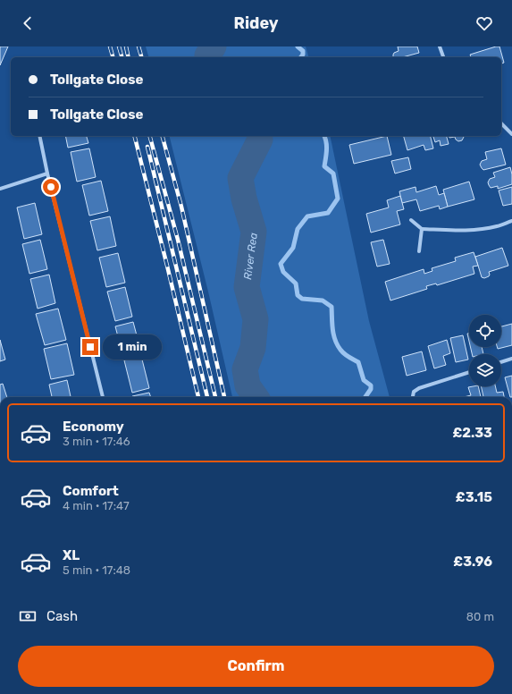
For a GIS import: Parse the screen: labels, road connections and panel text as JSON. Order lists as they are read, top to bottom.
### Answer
{
  "water": ["River Rea"],
  "page": {
    "header": "Ridey",
    "banner": ["Tollgate Close", "Tollgate Close"],
    "bubble": "1 min",
    "list": [
      {
        "name": "Economy",
        "note": "3 min · 17:46",
        "value": "£2.33"
      },
      {
        "name": "Comfort",
        "note": "4 min · 17:47",
        "value": "£3.15"
      },
      {
        "name": "XL",
        "note": "5 min · 17:48",
        "value": "£3.96"
      }
    ],
    "pay": ["Cash", "80 m"],
    "buttons": "Confirm"
  }
}
